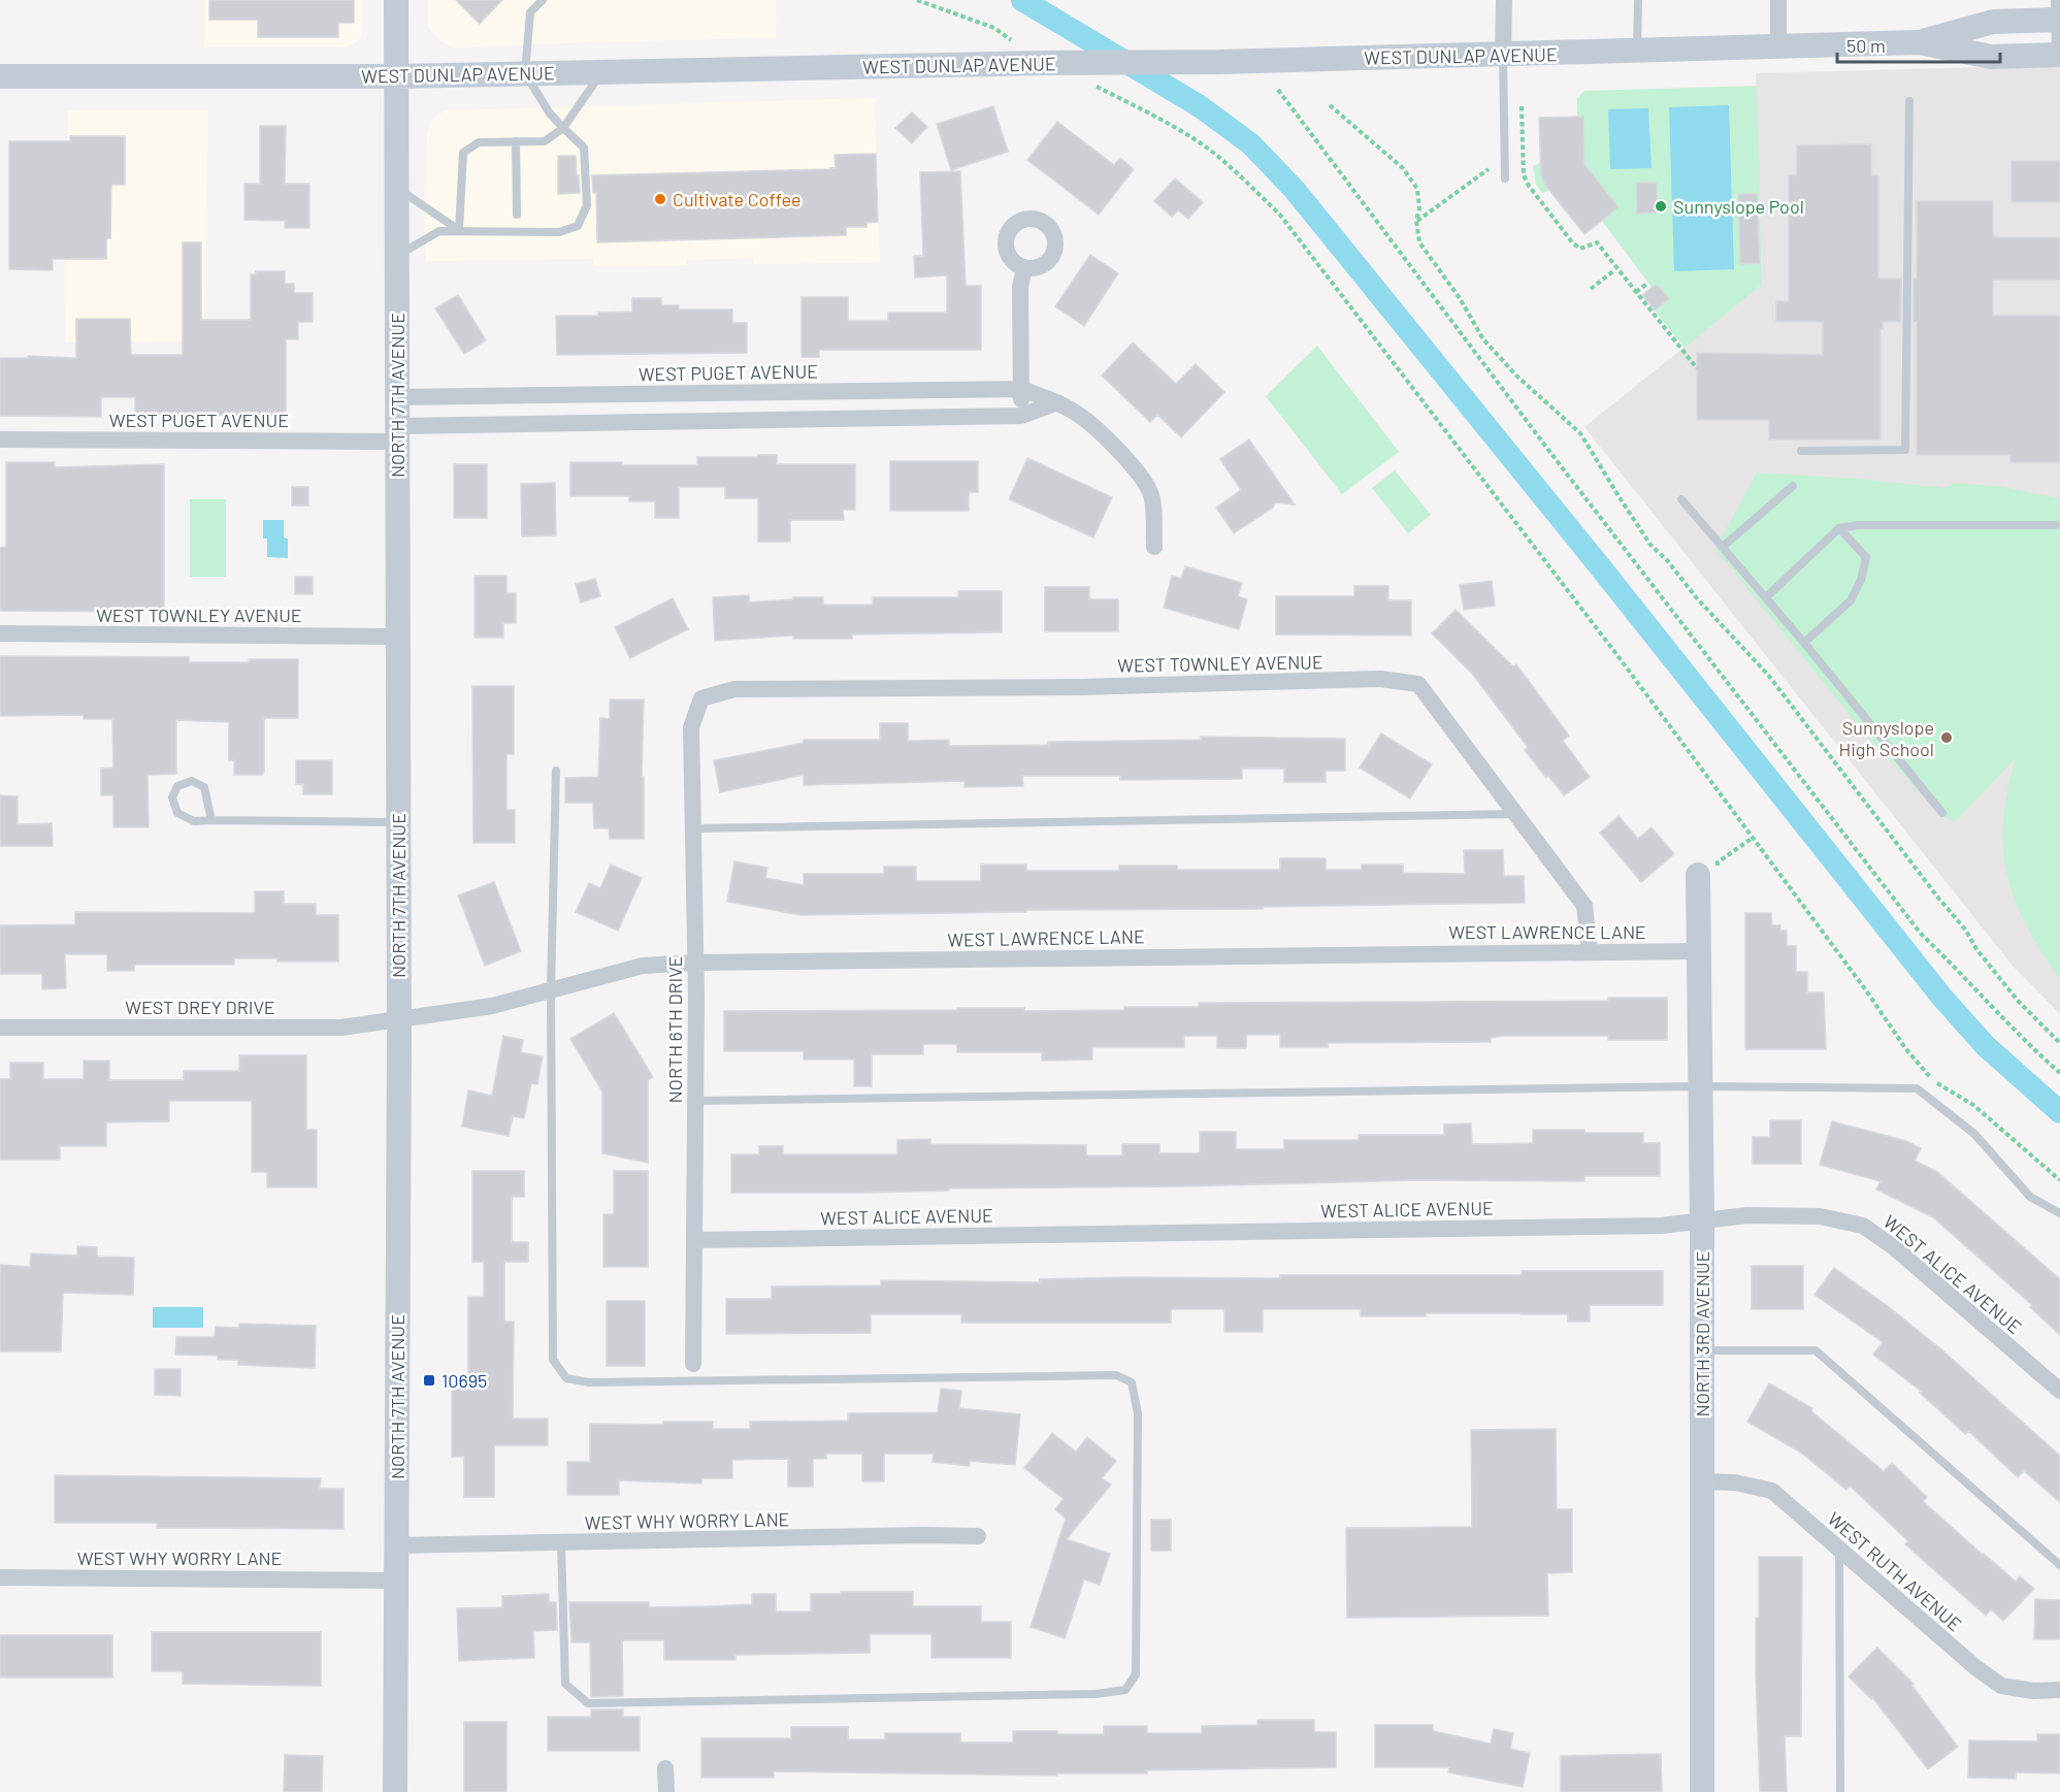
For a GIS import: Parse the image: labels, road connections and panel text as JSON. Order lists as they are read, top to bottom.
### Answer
{
  "streets": {
    "main road": ["WEST DUNLAP AVENUE", "NORTH 7TH AVENUE", "NORTH 3RD AVENUE"],
    "street": [
      "WEST PUGET AVENUE",
      "WEST TOWNLEY AVENUE",
      "WEST LAWRENCE LANE",
      "WEST DREY DRIVE",
      "NORTH 6TH DRIVE",
      "WEST ALICE AVENUE",
      "WEST WHY WORRY LANE",
      "WEST RUTH AVENUE"
    ]
  },
  "crossings": [
    ["WEST DUNLAP AVENUE", "NORTH 7TH AVENUE"],
    ["WEST PUGET AVENUE", "NORTH 7TH AVENUE"],
    ["NORTH 7TH AVENUE", "WEST TOWNLEY AVENUE"],
    ["NORTH 7TH AVENUE", "WEST LAWRENCE LANE"],
    ["NORTH 7TH AVENUE", "WEST DREY DRIVE"],
    ["NORTH 7TH AVENUE", "WEST WHY WORRY LANE"],
    ["WEST TOWNLEY AVENUE", "WEST LAWRENCE LANE"],
    ["WEST TOWNLEY AVENUE", "NORTH 6TH DRIVE"],
    ["WEST LAWRENCE LANE", "WEST DREY DRIVE"],
    ["WEST LAWRENCE LANE", "NORTH 6TH DRIVE"],
    ["WEST LAWRENCE LANE", "NORTH 3RD AVENUE"],
    ["NORTH 6TH DRIVE", "WEST ALICE AVENUE"],
    ["WEST ALICE AVENUE", "NORTH 3RD AVENUE"],
    ["NORTH 3RD AVENUE", "WEST RUTH AVENUE"]
  ],
  "places": {
    "other": ["Cultivate Coffee", "Sunnyslope Pool", "Sunnyslope High School"],
    "transit": ["10695"]
  },
  "scale_bar": "50 m"
}
